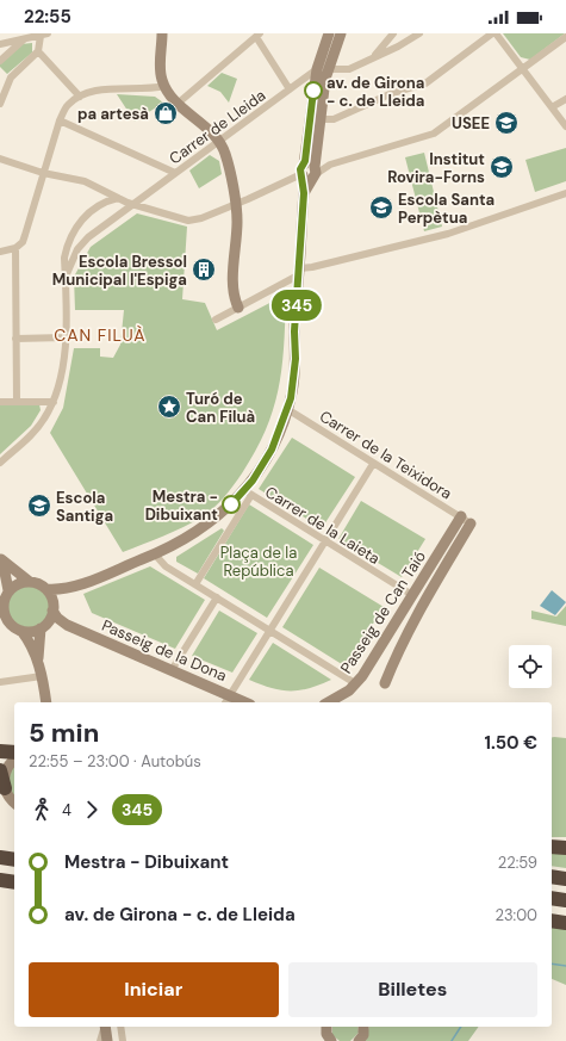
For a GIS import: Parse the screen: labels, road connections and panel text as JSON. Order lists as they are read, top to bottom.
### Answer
{
  "streets": {
    "main road": ["Passeig de Can Taió", "Passeig de la Dona"],
    "street": ["Carrer de Lleida", "Carrer de la Teixidora", "Carrer de la Laieta"]
  },
  "crossings": [
    ["Carrer de la Teixidora", "Passeig de Can Taió"],
    ["Carrer de la Laieta", "Passeig de Can Taió"]
  ],
  "districts": ["CAN FILUÀ"],
  "parks": ["Plaça de la República"],
  "places": {
    "other": ["av. de Girona - c. de Lleida", "Mestra - Dibuixant"],
    "shop": ["pa artesà"],
    "school or university": [
      "USEE",
      "Institut Rovira-Forns",
      "Escola Santa Perpètua",
      "Escola Santiga"
    ],
    "building": ["Escola Bressol Municipal l'Espiga"],
    "place": ["Turó de Can Filuà"]
  },
  "lines": ["bus line 345"],
  "page": {
    "status": "22:55",
    "on_map": "345",
    "heading": ["5 min", "22:55 – 23:00 · Autobús", "1.50 €"],
    "legs": ["4", "345"],
    "list": [
      {
        "name": "Mestra - Dibuixant",
        "value": "22:59"
      },
      {
        "name": "av. de Girona - c. de Lleida",
        "value": "23:00"
      }
    ],
    "buttons": ["Iniciar", "Billetes"]
  }
}
